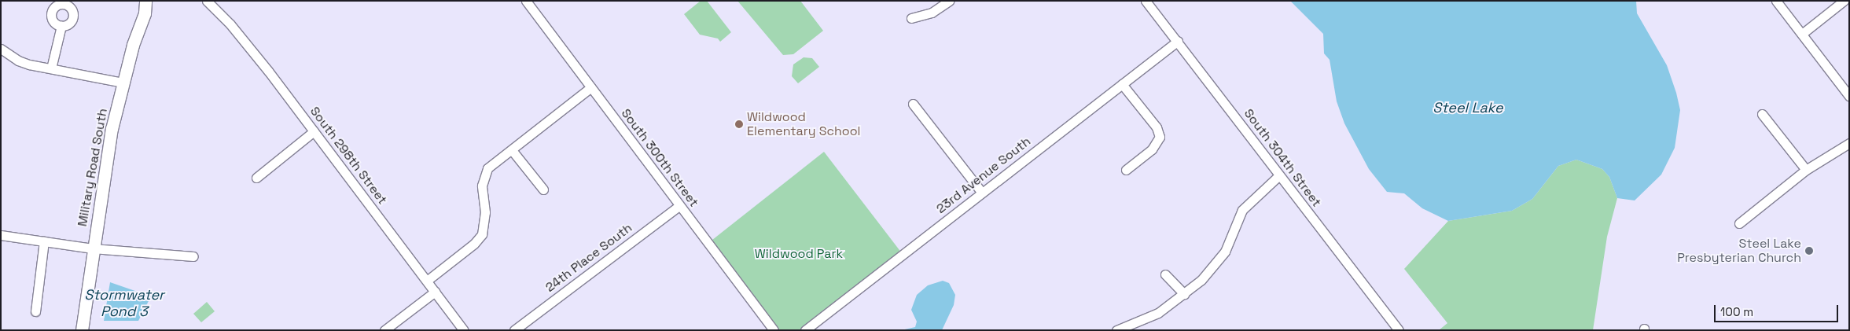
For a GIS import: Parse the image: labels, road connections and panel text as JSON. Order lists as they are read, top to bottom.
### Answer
{
  "streets": {
    "main road": ["Military Road South"],
    "street": [
      "South 298th Street",
      "South 300th Street",
      "South 304th Street",
      "23rd Avenue South",
      "24th Place South"
    ]
  },
  "crossings": [
    ["South 300th Street", "24th Place South"],
    ["South 304th Street", "23rd Avenue South"]
  ],
  "water": ["Steel Lake", "Stormwater Pond 3"],
  "parks": ["Wildwood Park"],
  "places": ["Wildwood Elementary School", "Steel Lake Presbyterian Church"],
  "scale_bar": "100 m"
}
